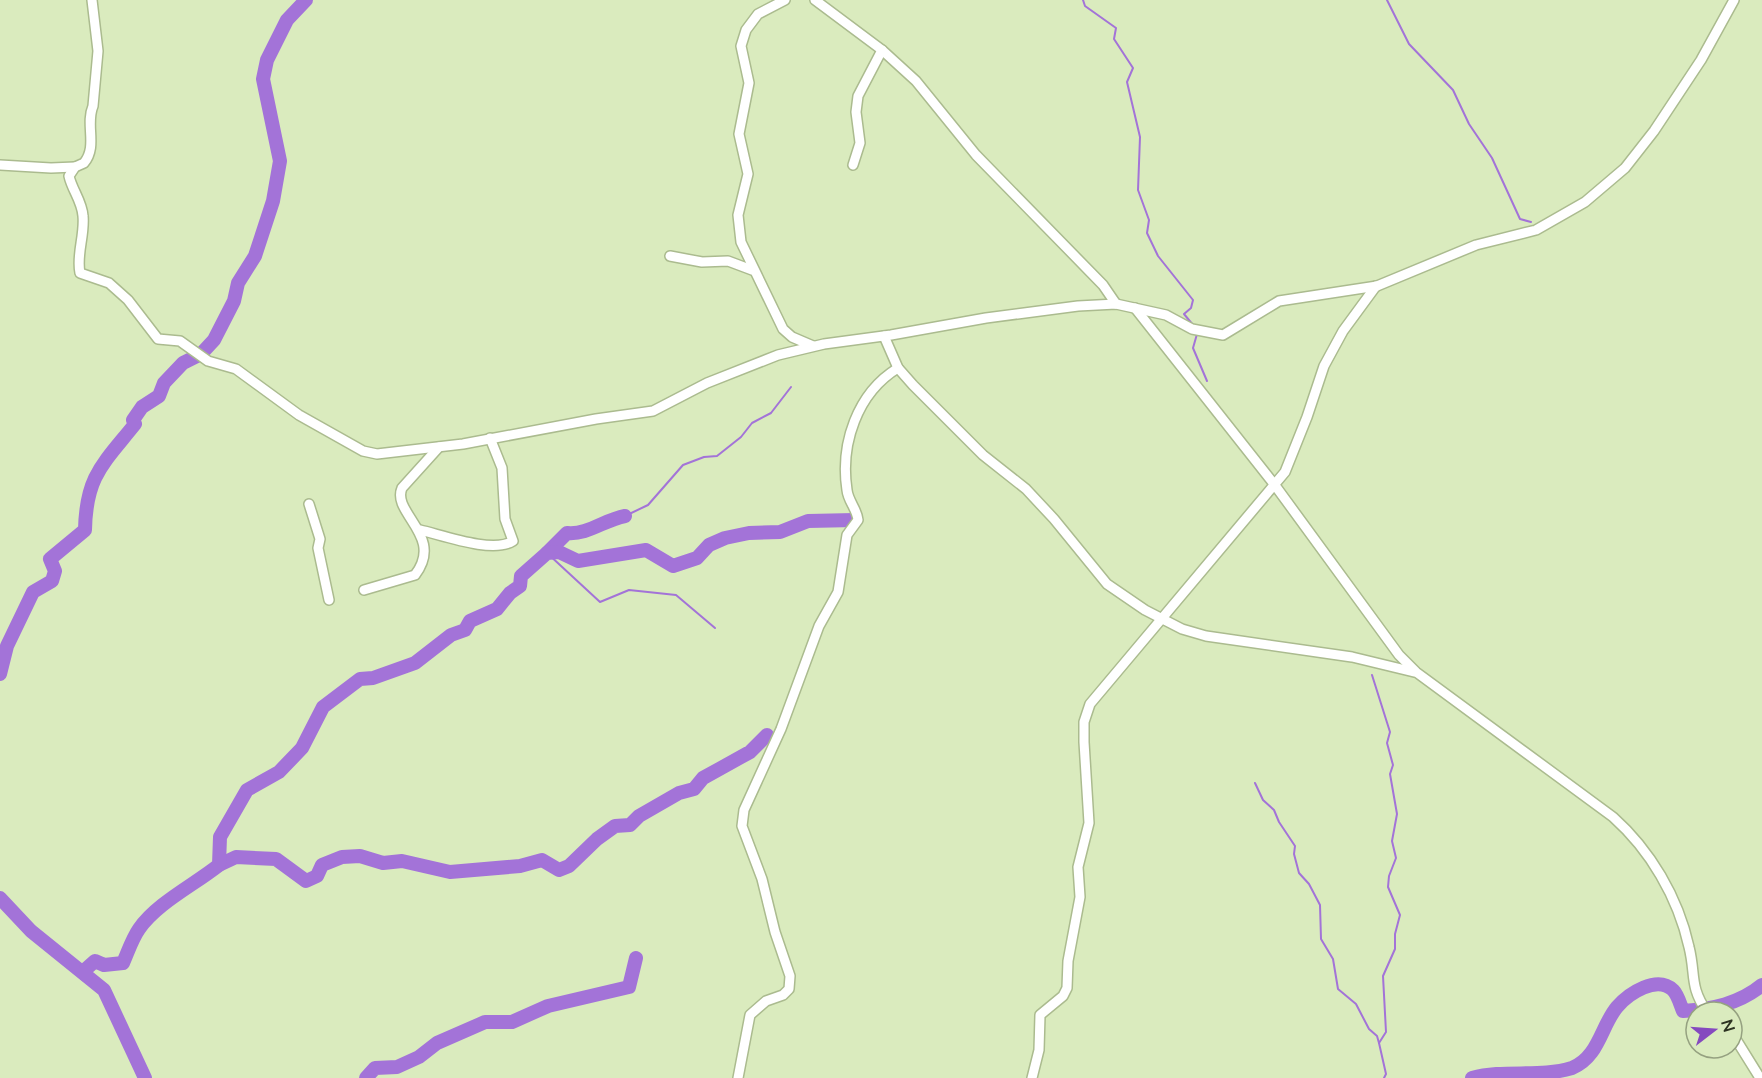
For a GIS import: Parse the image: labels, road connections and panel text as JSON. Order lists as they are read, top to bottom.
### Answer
{
  "north": "right"
}
